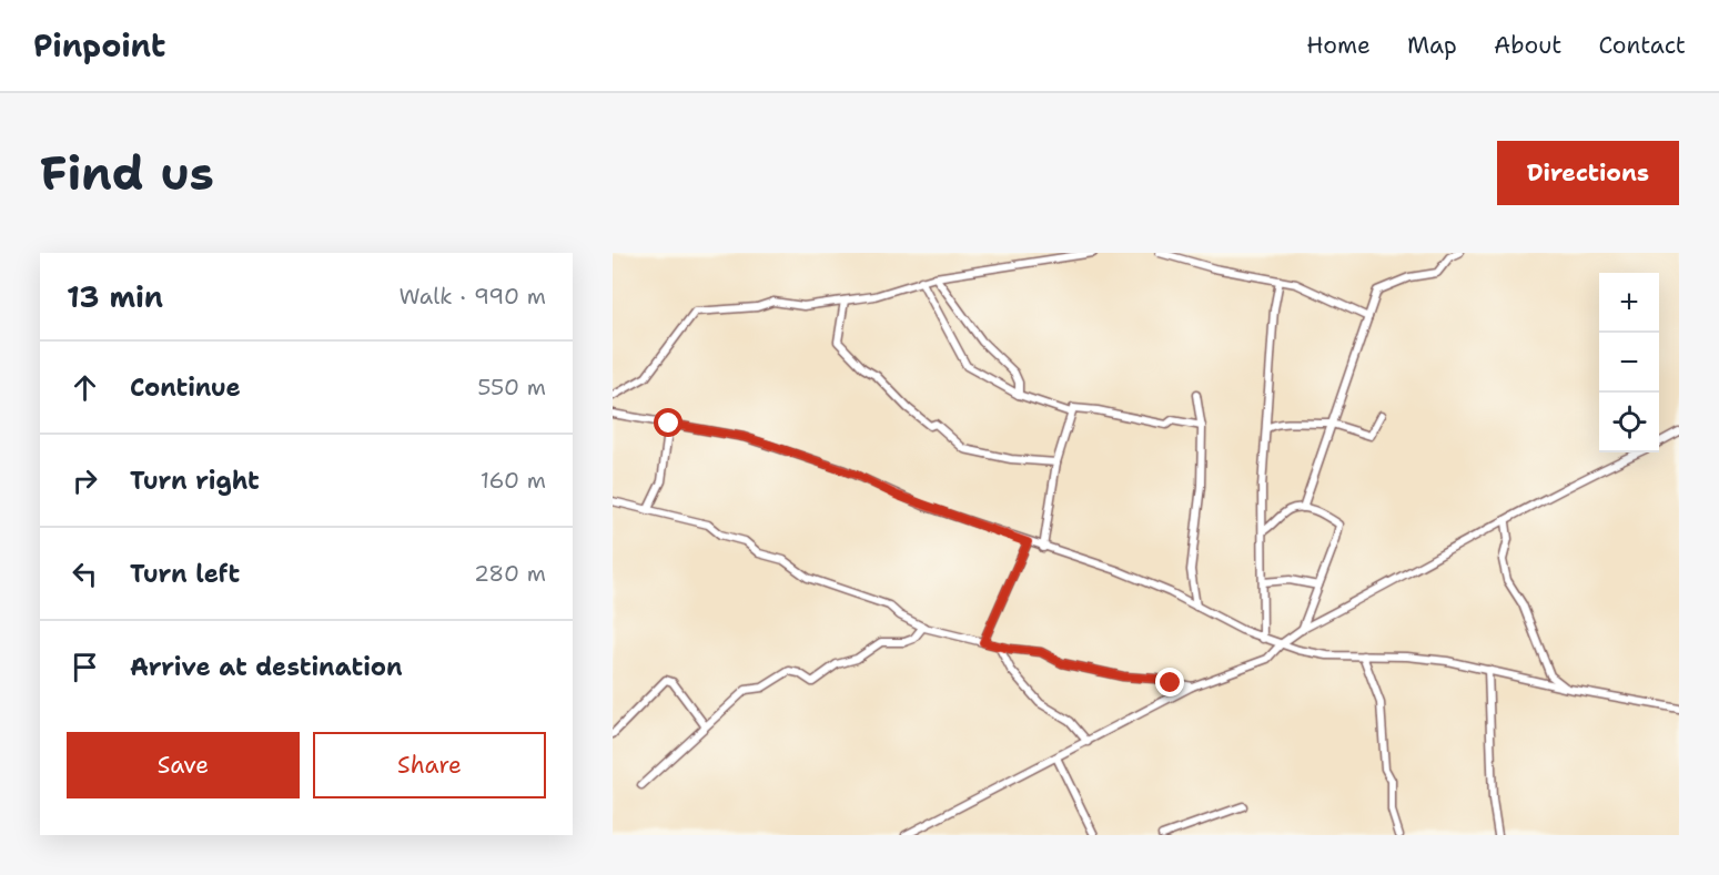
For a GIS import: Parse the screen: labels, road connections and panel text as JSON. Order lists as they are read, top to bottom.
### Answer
{
  "page": {
    "header": "Pinpoint",
    "nav": [
      "Home",
      "Map",
      "About",
      "Contact"
    ],
    "buttons": [
      "Directions",
      ["Save", "Share"]
    ],
    "title": "Find us",
    "heading": ["13 min", "Walk · 990 m"],
    "map_buttons": ["+", "−"],
    "list": [
      ["Continue", "550 m"],
      ["Turn right", "160 m"],
      ["Turn left", "280 m"],
      "Arrive at destination"
    ]
  }
}
